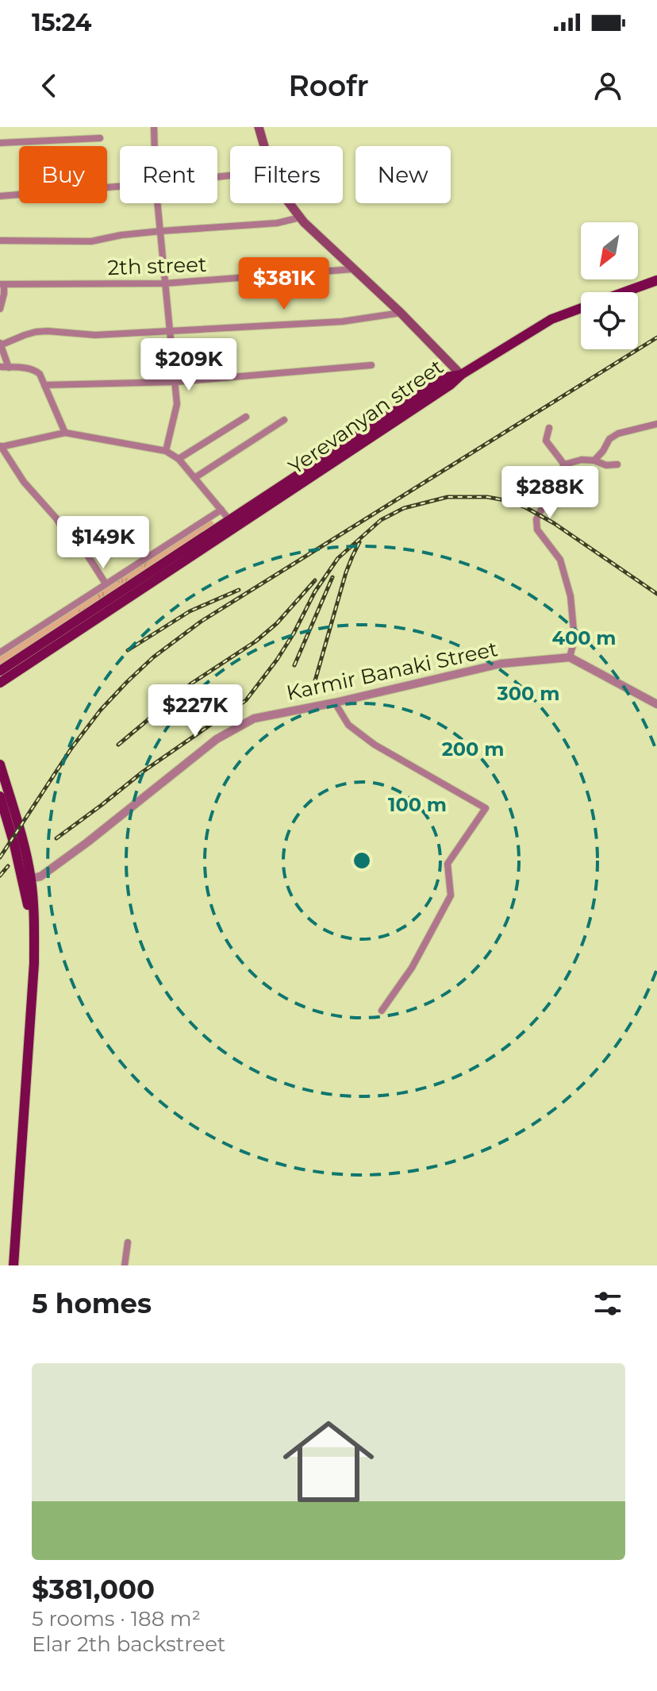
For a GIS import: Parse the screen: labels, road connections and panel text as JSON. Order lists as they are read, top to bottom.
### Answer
{
  "streets": {
    "main road": ["Yerevanyan street"],
    "street": ["2th street", "Karmir Banaki Street"]
  },
  "north": "bottom left",
  "page": {
    "status": "15:24",
    "header": "Roofr",
    "chip": [
      "Buy",
      "Rent",
      "Filters",
      "New"
    ],
    "price": [
      "$381K",
      "$209K",
      "$288K",
      "$149K",
      "$227K"
    ],
    "heading": "5 homes",
    "list": [
      {
        "name": "$381,000",
        "note": "5 rooms · 188 m² · Elar 2th backstreet"
      }
    ]
  },
  "rings": [
    "400 m",
    "300 m",
    "200 m",
    "100 m"
  ]
}
